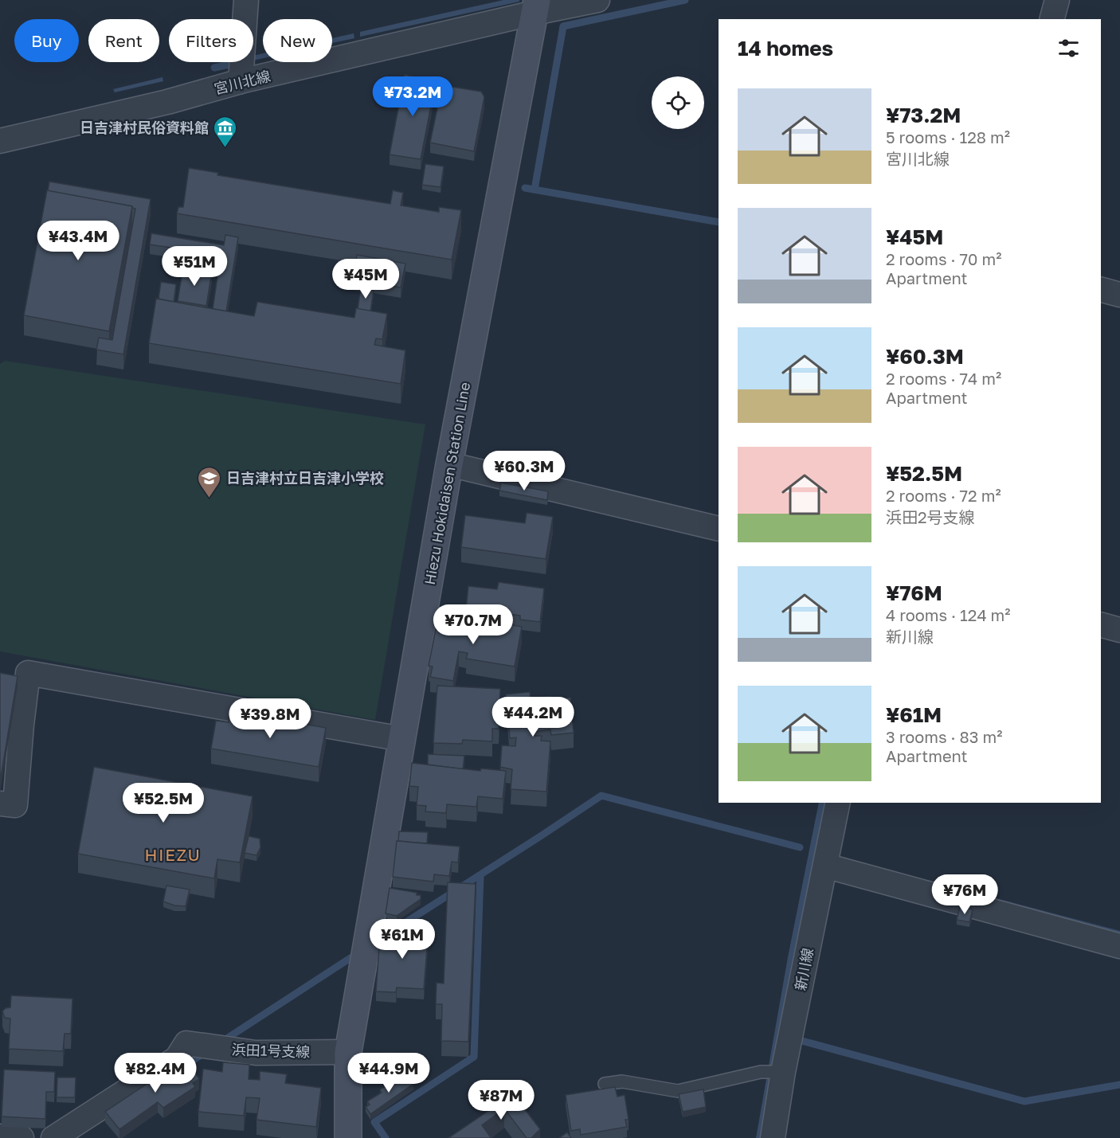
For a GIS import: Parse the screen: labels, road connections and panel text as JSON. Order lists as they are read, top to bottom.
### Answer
{
  "streets": {
    "main road": ["Hiezu Hokidaisen Station Line"],
    "street": ["宮川北線", "新川線", "浜田1号支線"]
  },
  "crossings": [
    ["宮川北線", "Hiezu Hokidaisen Station Line"],
    ["Hiezu Hokidaisen Station Line", "浜田1号支線"]
  ],
  "districts": ["HIEZU"],
  "places": {
    "museum": ["日吉津村民俗資料館"],
    "school or university": ["日吉津村立日吉津小学校"]
  },
  "page": {
    "chip": [
      "Buy",
      "Rent",
      "Filters",
      "New"
    ],
    "heading": "14 homes",
    "price": [
      "¥73.2M",
      "¥43.4M",
      "¥51M",
      "¥45M",
      "¥60.3M",
      "¥70.7M",
      "¥44.2M",
      "¥39.8M",
      "¥52.5M",
      "¥76M",
      "¥61M",
      "¥82.4M",
      "¥44.9M",
      "¥87M"
    ],
    "list": [
      {
        "name": "¥73.2M",
        "note": "5 rooms · 128 m² · 宮川北線"
      },
      {
        "name": "¥45M",
        "note": "2 rooms · 70 m² · Apartment"
      },
      {
        "name": "¥60.3M",
        "note": "2 rooms · 74 m² · Apartment"
      },
      {
        "name": "¥52.5M",
        "note": "2 rooms · 72 m² · 浜田2号支線"
      },
      {
        "name": "¥76M",
        "note": "4 rooms · 124 m² · 新川線"
      },
      {
        "name": "¥61M",
        "note": "3 rooms · 83 m² · Apartment"
      }
    ]
  }
}
